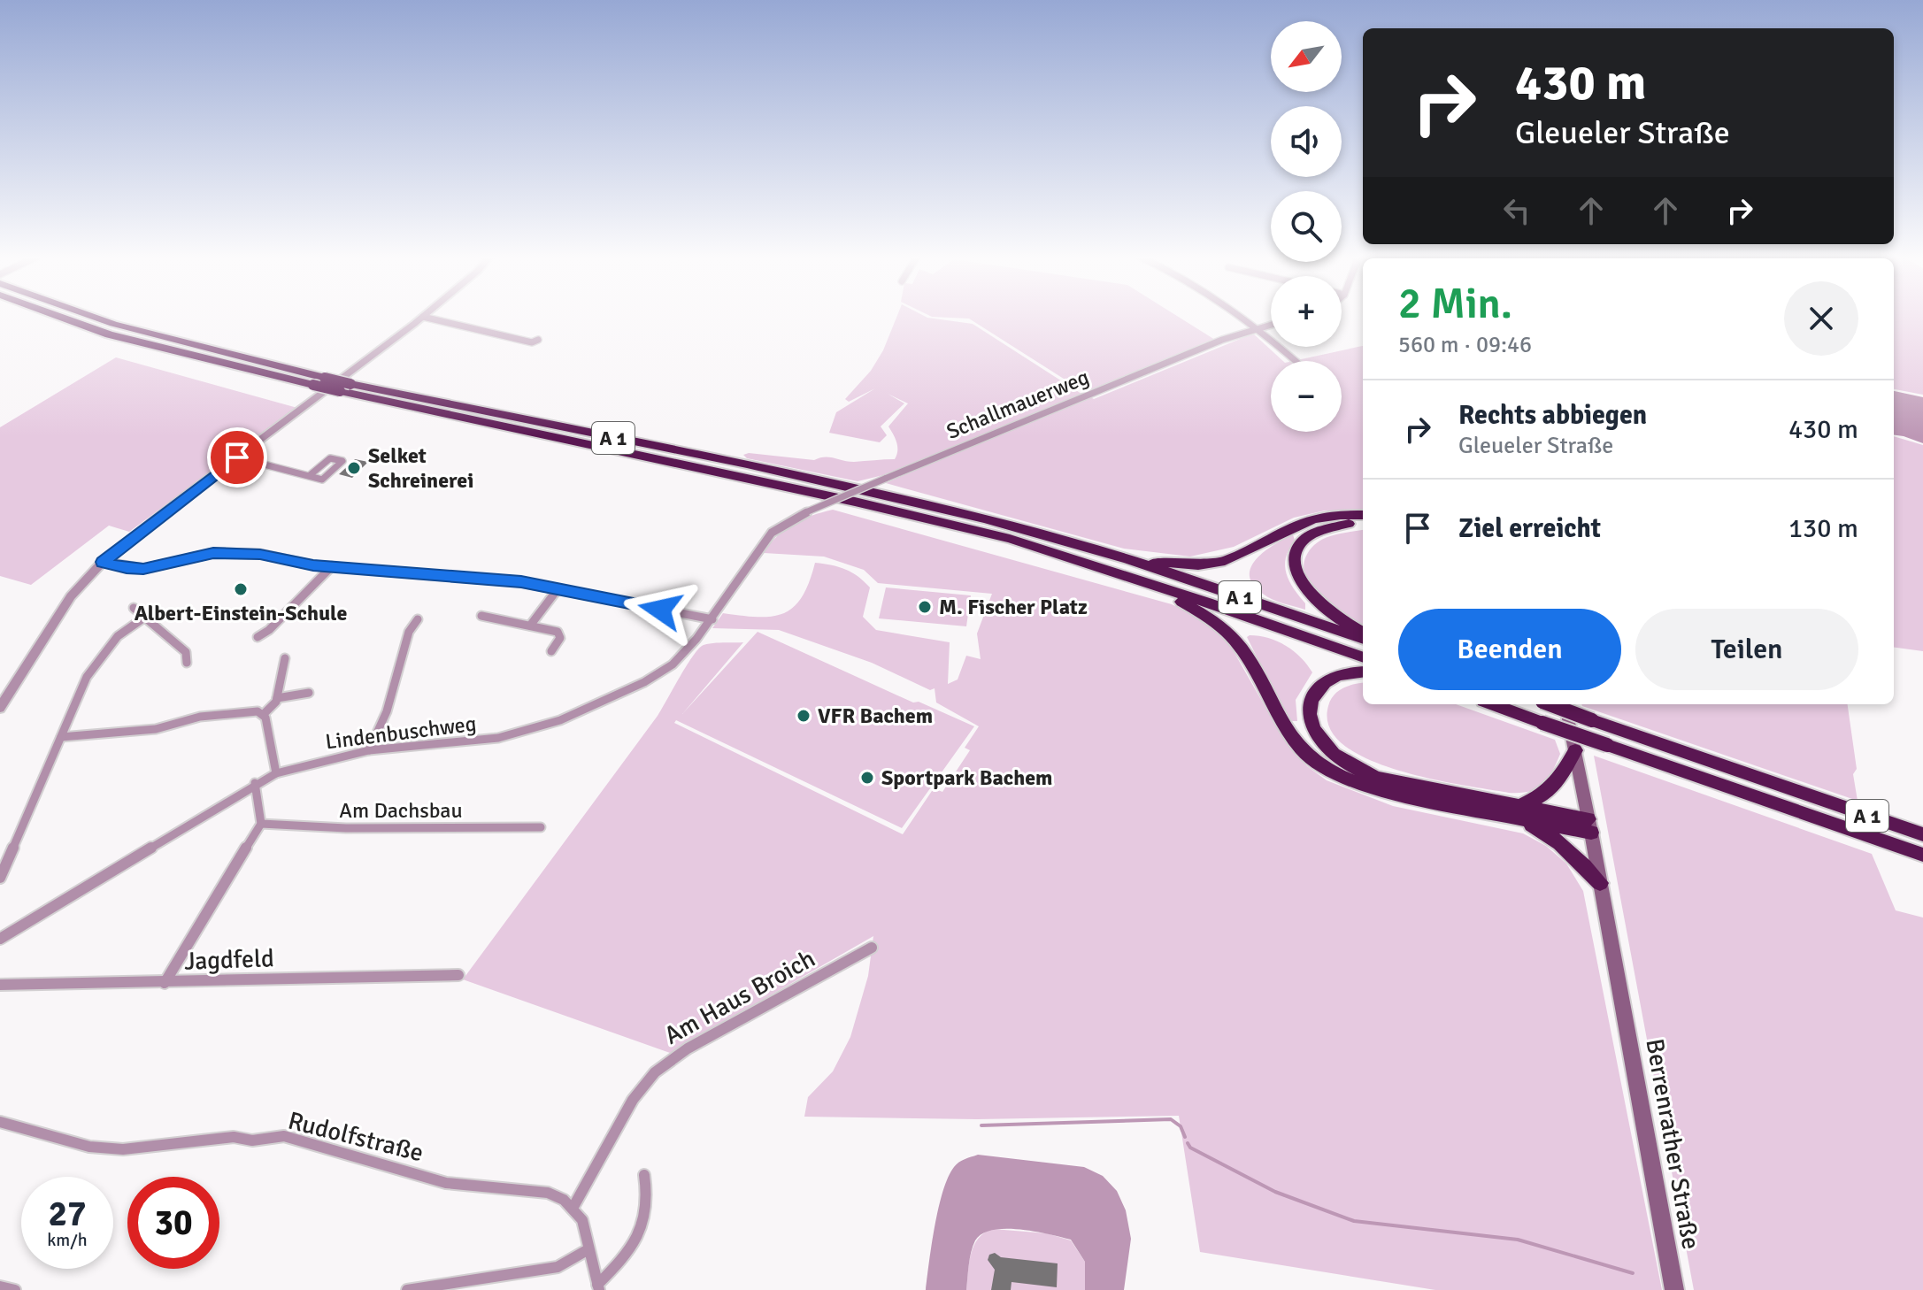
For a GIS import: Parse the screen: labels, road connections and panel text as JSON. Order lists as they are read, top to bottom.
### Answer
{
  "streets": {
    "highway": ["A 1"],
    "main road": ["Berrenrather Straße"],
    "street": [
      "Schallmauerweg",
      "Lindenbuschweg",
      "Am Dachsbau",
      "Jagdfeld",
      "Am Haus Broich",
      "Rudolfstraße"
    ]
  },
  "crossings": [
    ["Schallmauerweg", "Lindenbuschweg"],
    ["Am Haus Broich", "Rudolfstraße"]
  ],
  "places": [
    "Selket Schreinerei",
    "Albert-Einstein-Schule",
    "M. Fischer Platz",
    "VFR Bachem",
    "Sportpark Bachem"
  ],
  "north": "bottom left",
  "page": {
    "map_buttons": ["+", "−"],
    "turn": ["430 m", "Gleueler Straße"],
    "heading": ["2 Min.", "560 m · 09:46"],
    "list": [
      {
        "name": "Rechts abbiegen",
        "note": "Gleueler Straße",
        "value": "430 m"
      },
      {
        "name": "Ziel erreicht",
        "value": "130 m"
      }
    ],
    "buttons": ["Beenden", "Teilen"],
    "speed": "27 km/h",
    "limit": "30"
  }
}
